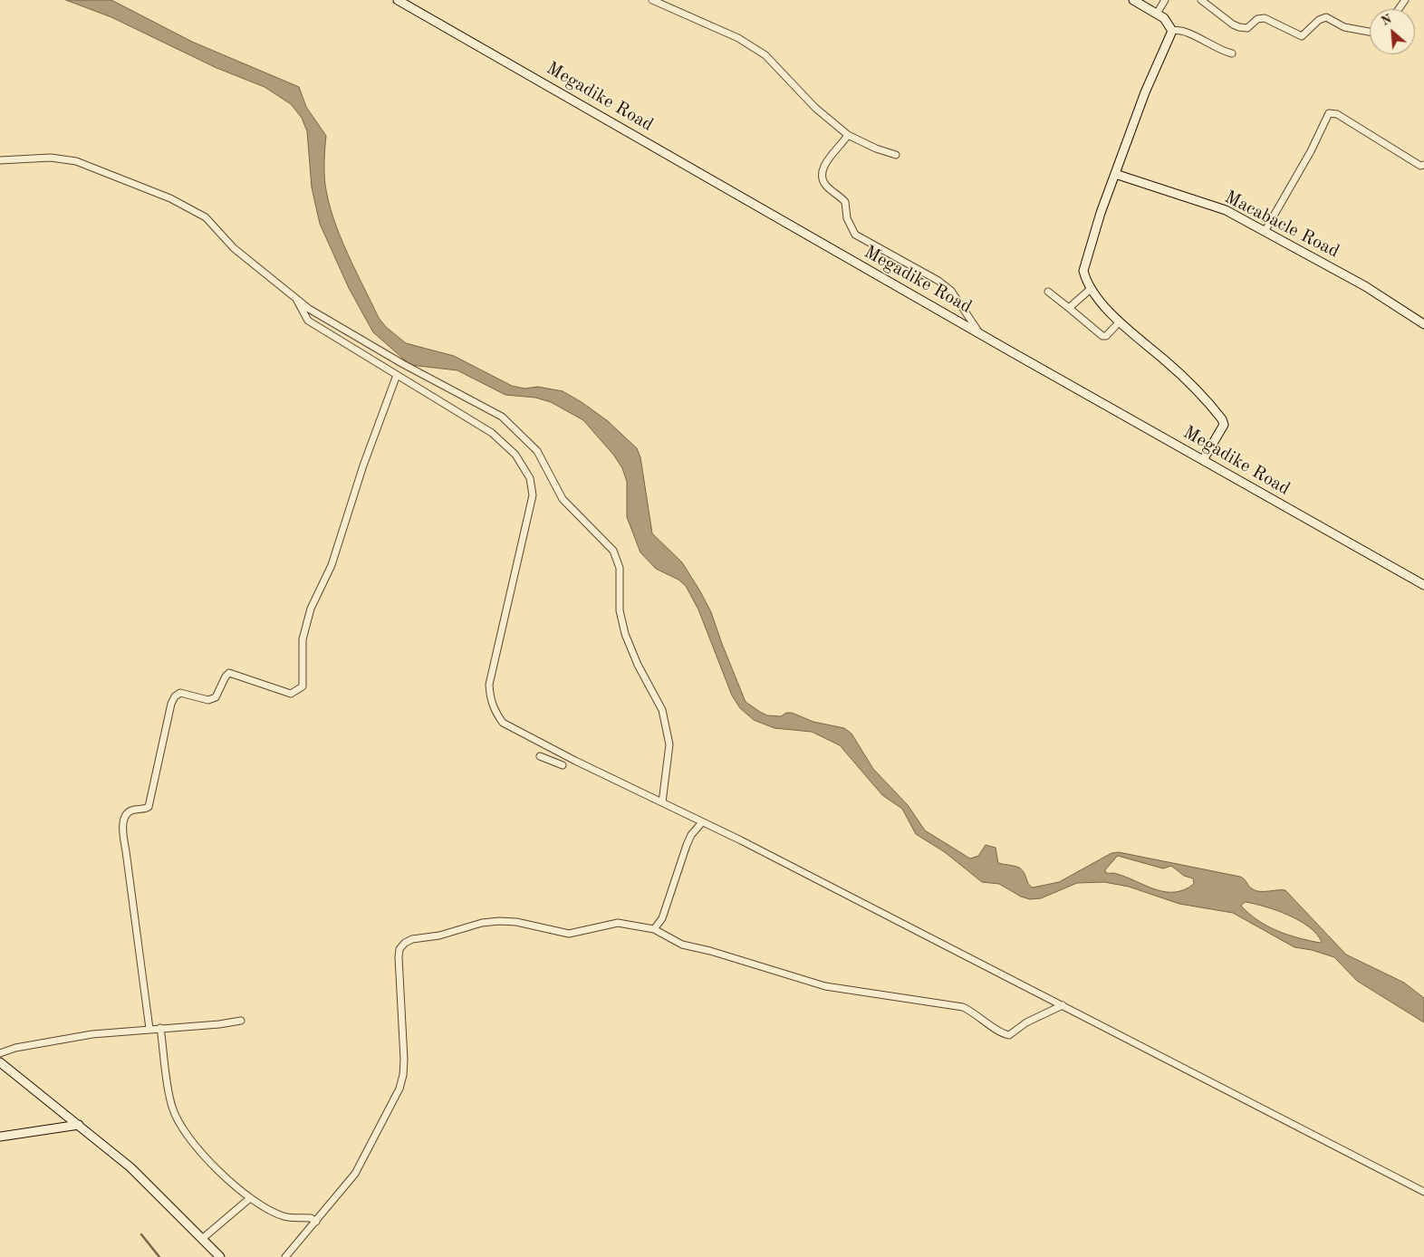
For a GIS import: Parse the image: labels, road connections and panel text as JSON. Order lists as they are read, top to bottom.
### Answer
{
  "streets": {
    "street": ["Megadike Road", "Macabacle Road"]
  },
  "north": "top left"
}
